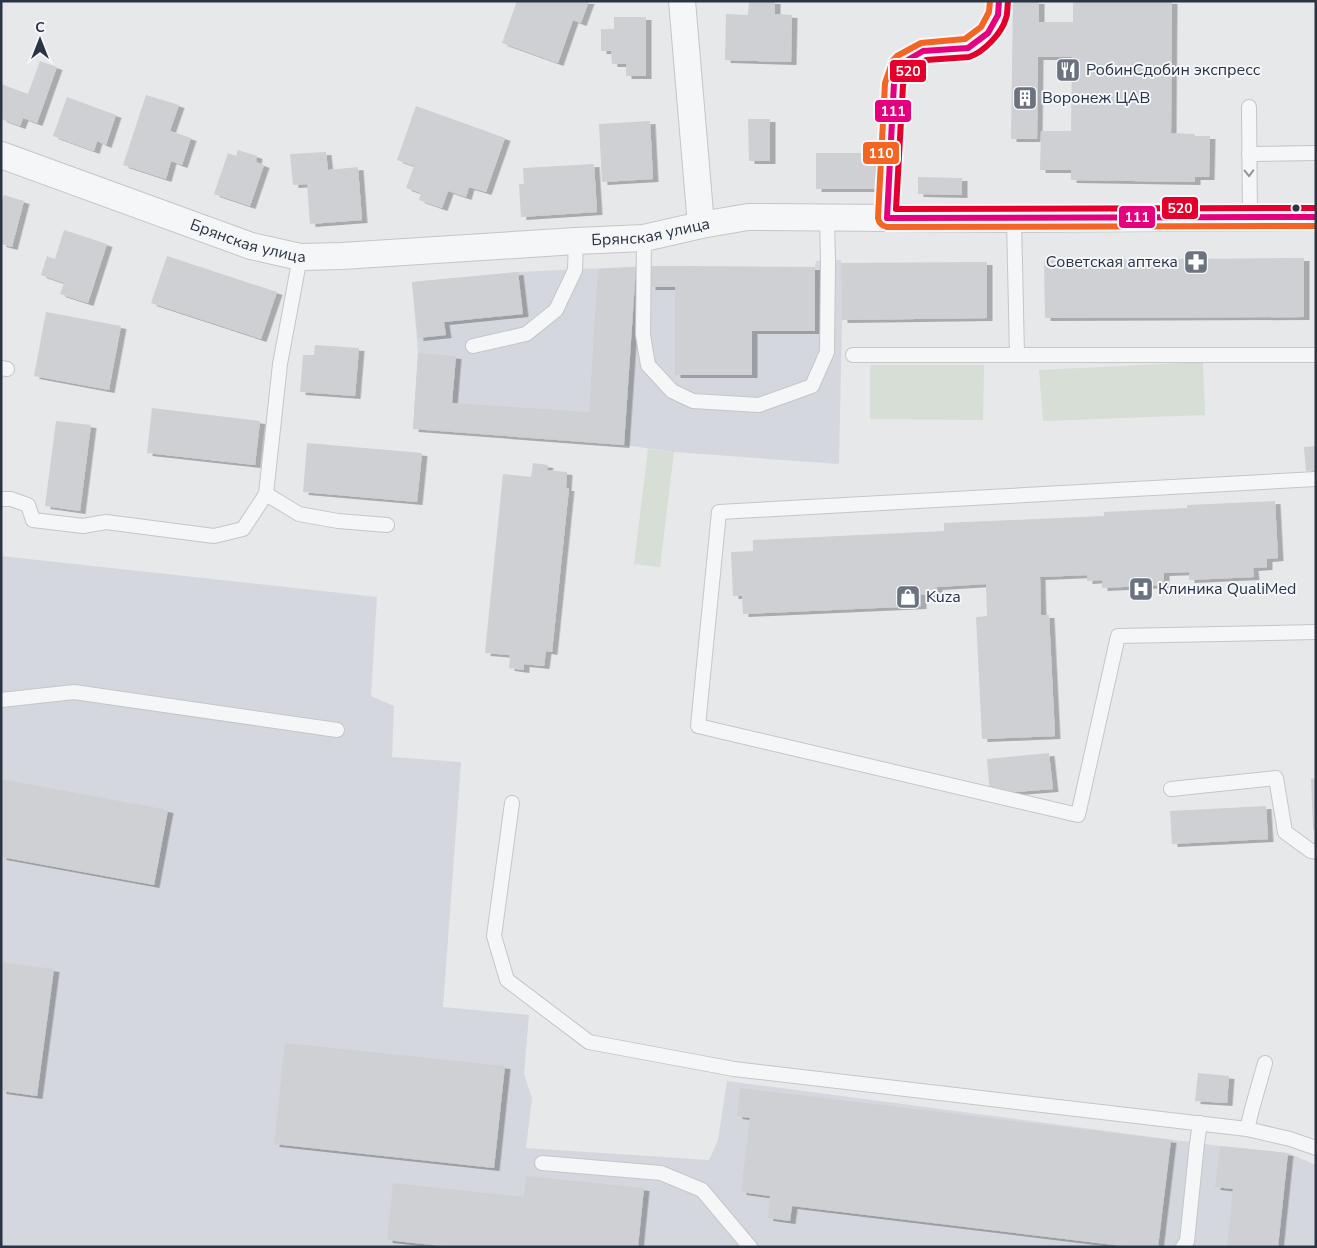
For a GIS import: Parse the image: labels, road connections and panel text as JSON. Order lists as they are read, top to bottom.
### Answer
{
  "streets": {
    "street": ["Брянская улица"]
  },
  "places": {
    "restaurant": ["РобинСдобин экспресс"],
    "building": ["Воронеж ЦАВ"],
    "pharmacy": ["Советская аптека"],
    "hospital": ["Клиника QualiMed"],
    "shop": ["Kuza"]
  },
  "lines": ["transit line 111", "transit line 110", "transit line 520"],
  "north": "top"
}
